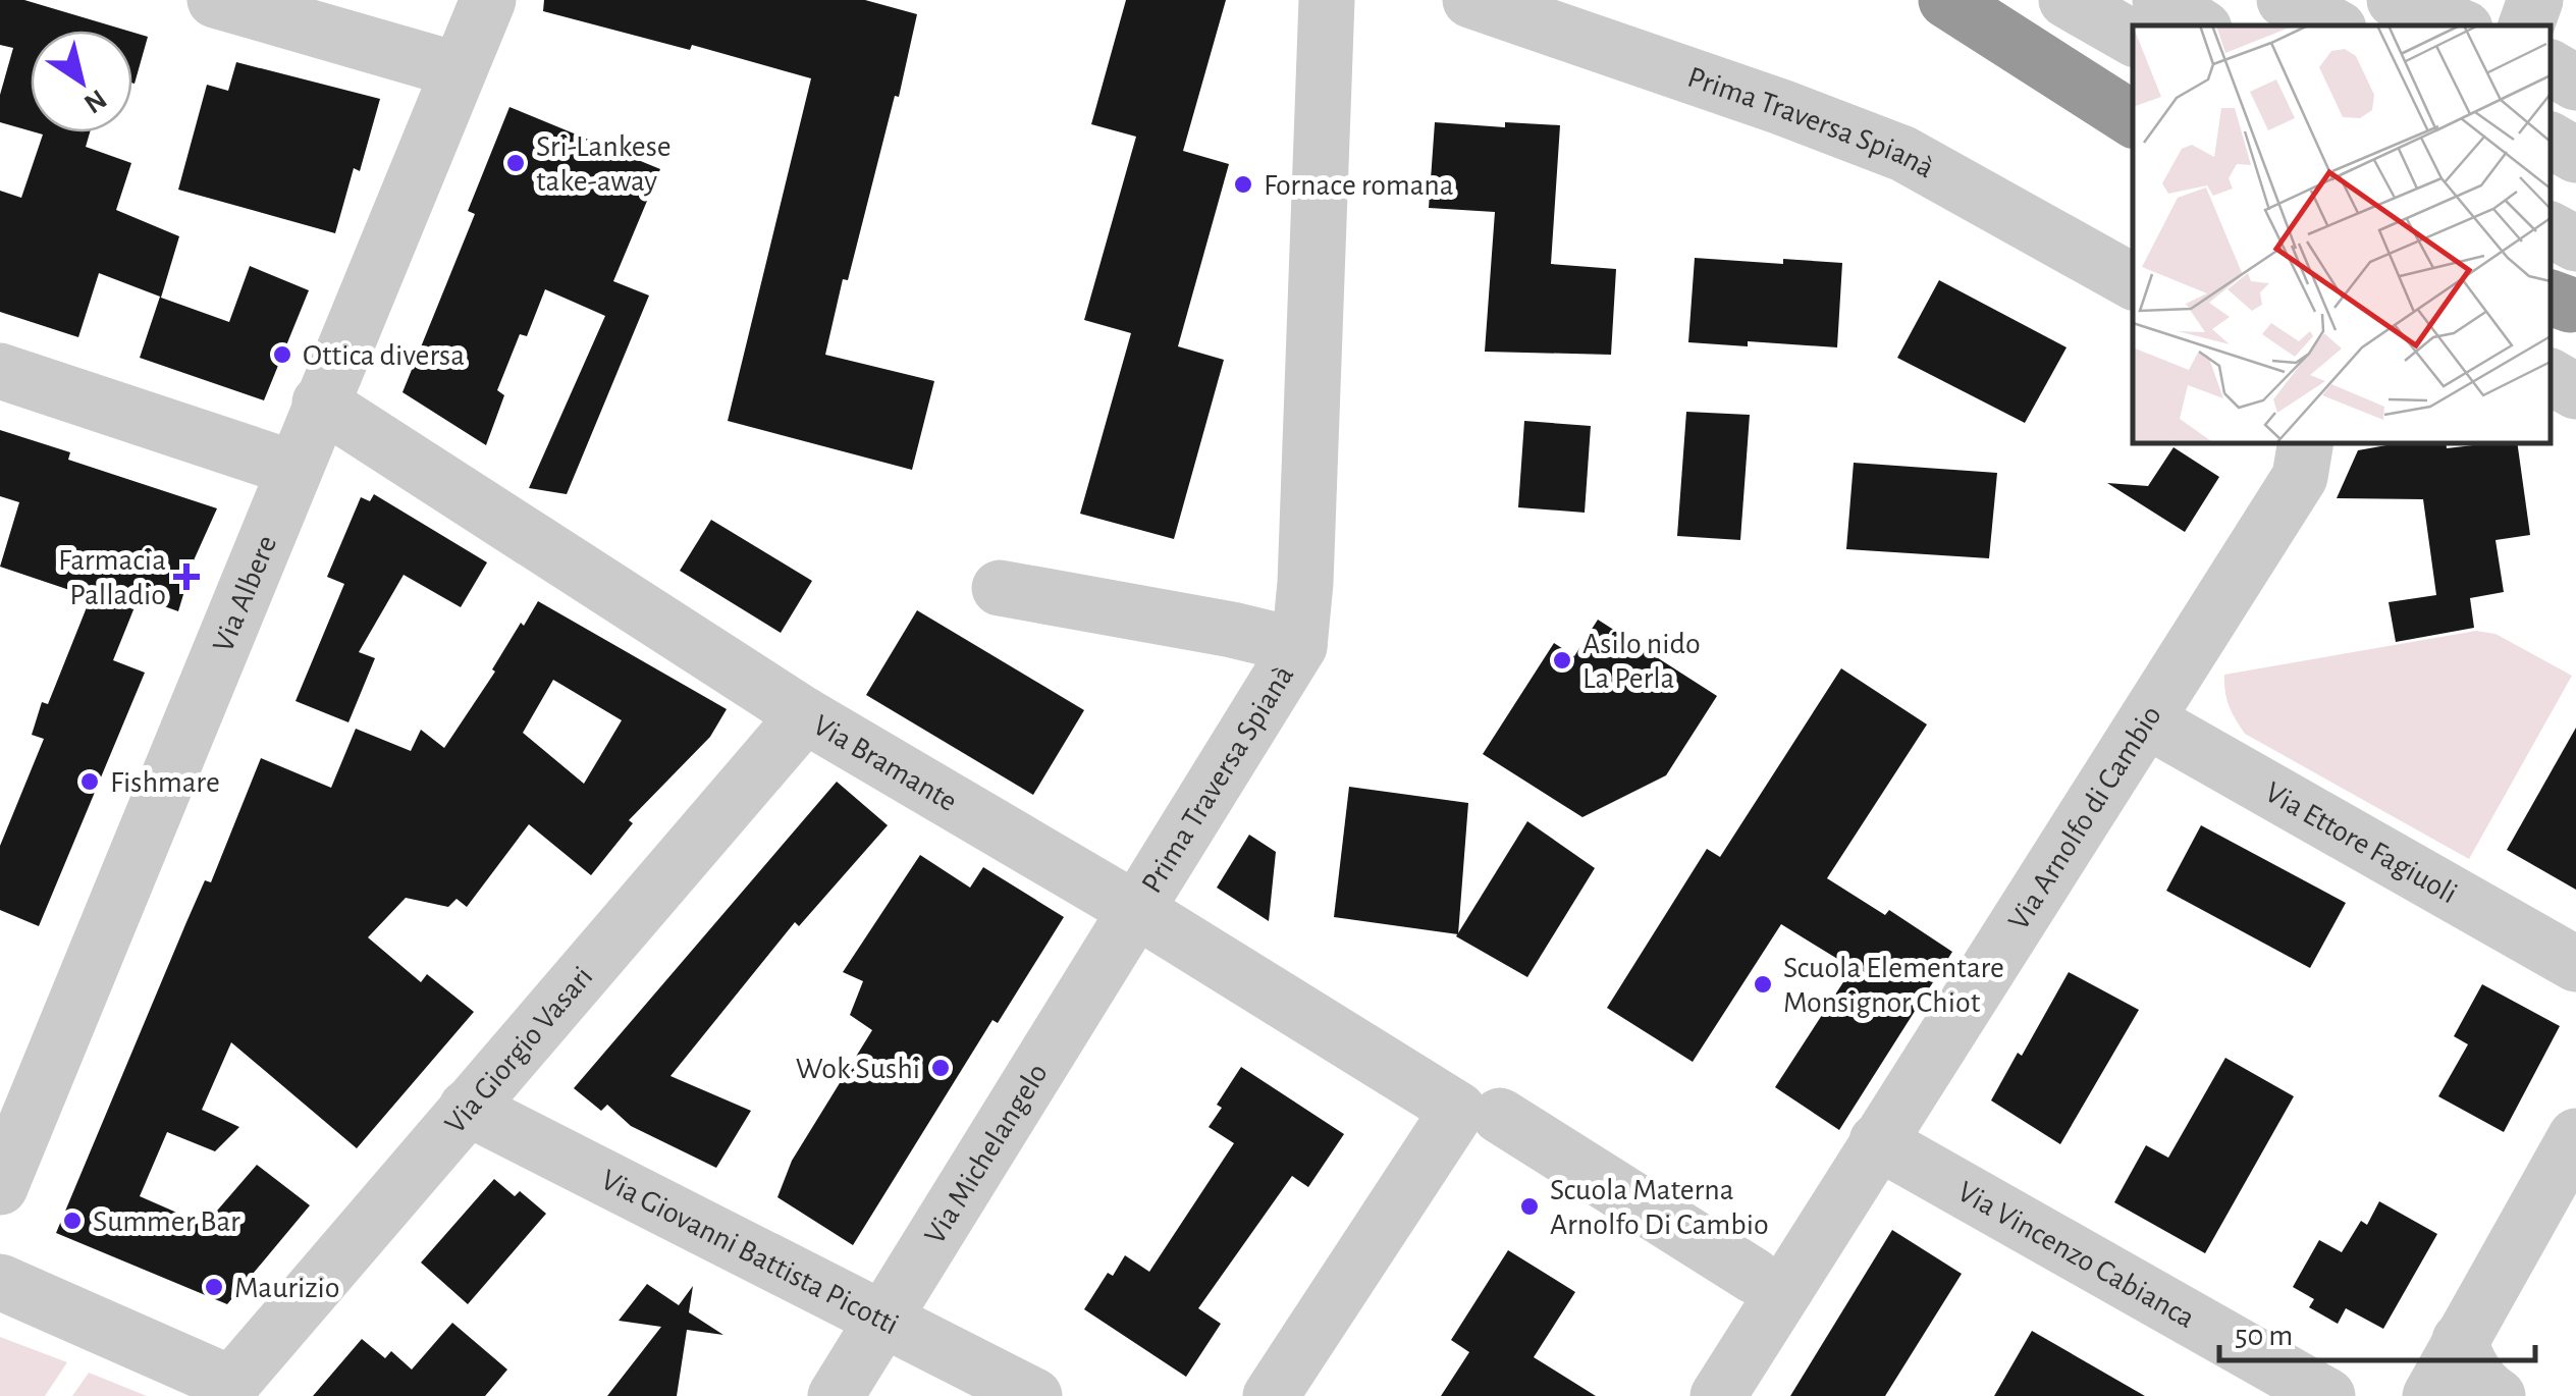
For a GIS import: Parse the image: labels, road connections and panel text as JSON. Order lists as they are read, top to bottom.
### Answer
{
  "streets": {
    "street": [
      "Prima Traversa Spianà",
      "Via Albere",
      "Via Bramante",
      "Via Arnolfo di Cambio",
      "Via Ettore Fagiuoli",
      "Via Giorgio Vasari",
      "Via Michelangelo",
      "Via Giovanni Battista Picotti",
      "Via Vincenzo Cabianca"
    ]
  },
  "crossings": [
    ["Prima Traversa Spianà", "Via Bramante"],
    ["Prima Traversa Spianà", "Via Michelangelo"],
    ["Via Albere", "Via Bramante"],
    ["Via Bramante", "Via Giorgio Vasari"],
    ["Via Bramante", "Via Michelangelo"],
    ["Via Arnolfo di Cambio", "Via Ettore Fagiuoli"],
    ["Via Arnolfo di Cambio", "Via Vincenzo Cabianca"],
    ["Via Giorgio Vasari", "Via Giovanni Battista Picotti"],
    ["Via Michelangelo", "Via Giovanni Battista Picotti"]
  ],
  "places": {
    "other": [
      "Sri-Lankese take-away",
      "Fornace romana",
      "Ottica diversa",
      "Asilo nido La Perla",
      "Fishmare",
      "Scuola Elementare Monsignor Chiot",
      "Wok Sushi",
      "Scuola Materna Arnolfo Di Cambio",
      "Summer Bar",
      "Maurizio"
    ],
    "health": ["Farmacia Palladio"]
  },
  "scale_bar": "50 m",
  "north": "bottom right"
}
